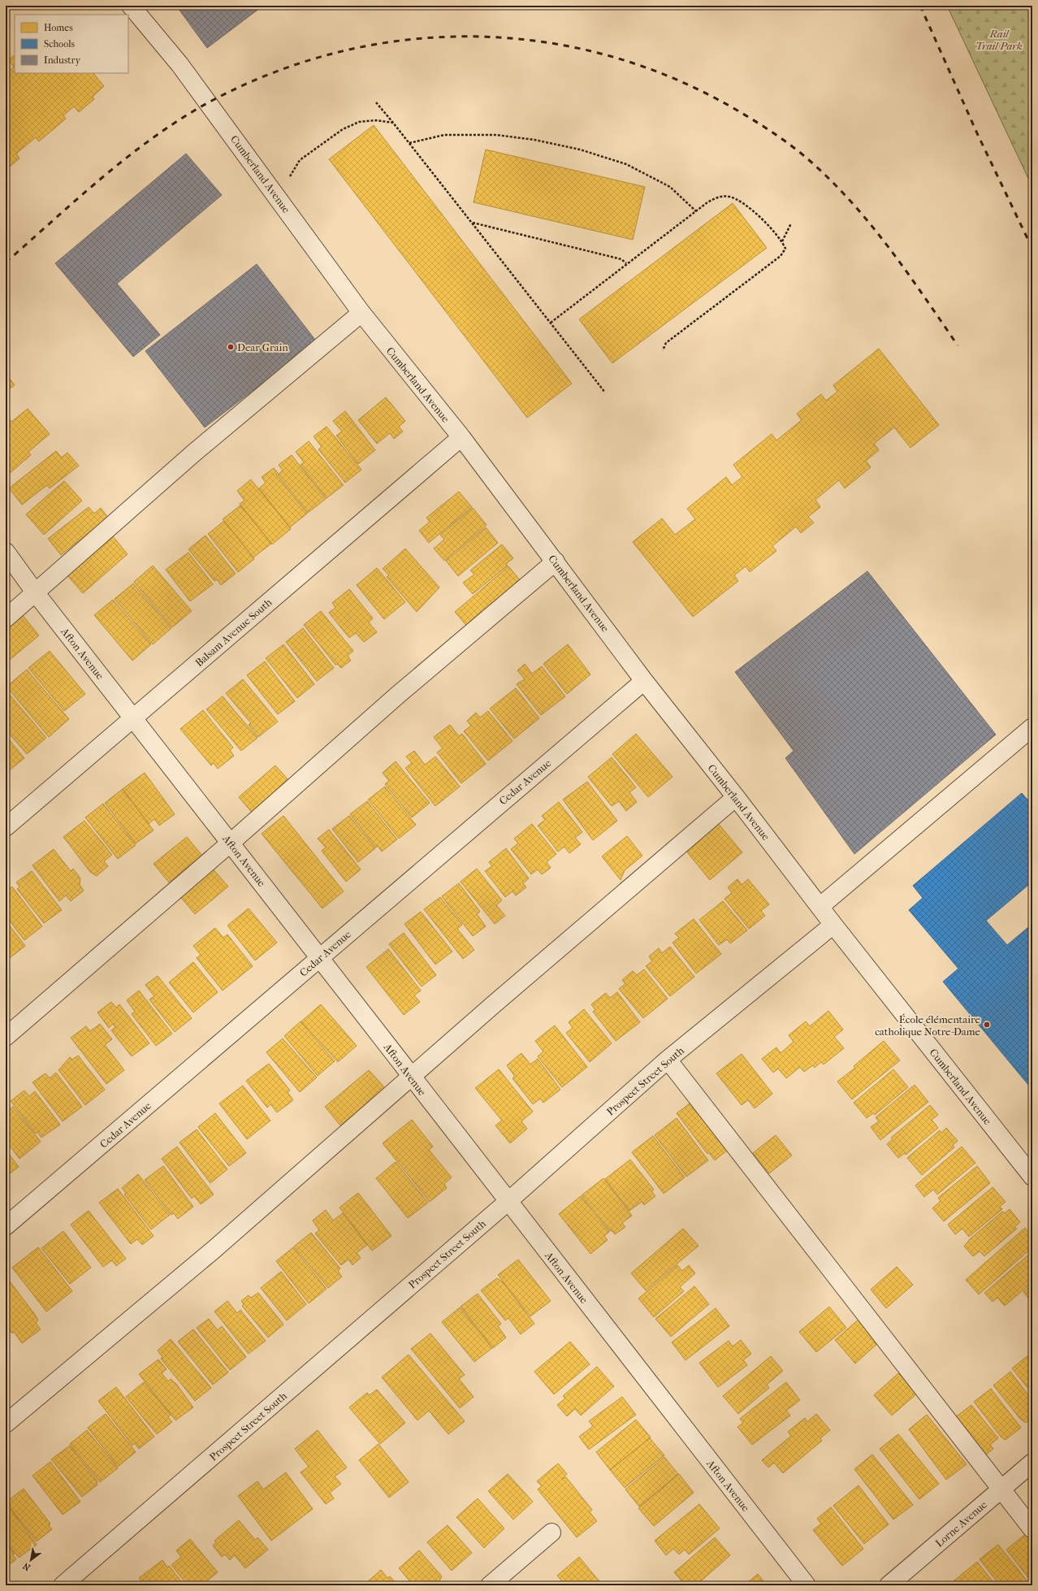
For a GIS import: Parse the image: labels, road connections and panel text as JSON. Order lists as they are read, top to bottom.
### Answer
{
  "streets": {
    "street": [
      "Cumberland Avenue",
      "Balsam Avenue South",
      "Afton Avenue",
      "Cedar Avenue",
      "Prospect Street South",
      "Lorne Avenue"
    ]
  },
  "crossings": [
    ["Cumberland Avenue", "Balsam Avenue South"],
    ["Cumberland Avenue", "Cedar Avenue"],
    ["Cumberland Avenue", "Prospect Street South"],
    ["Balsam Avenue South", "Afton Avenue"],
    ["Afton Avenue", "Cedar Avenue"],
    ["Afton Avenue", "Prospect Street South"]
  ],
  "parks": ["Rail Trail Park"],
  "places": ["Dear Grain", "École élémentaire catholique Notre-Dame"],
  "legend": ["Homes", "Schools", "Industry"],
  "north": "bottom left"
}
